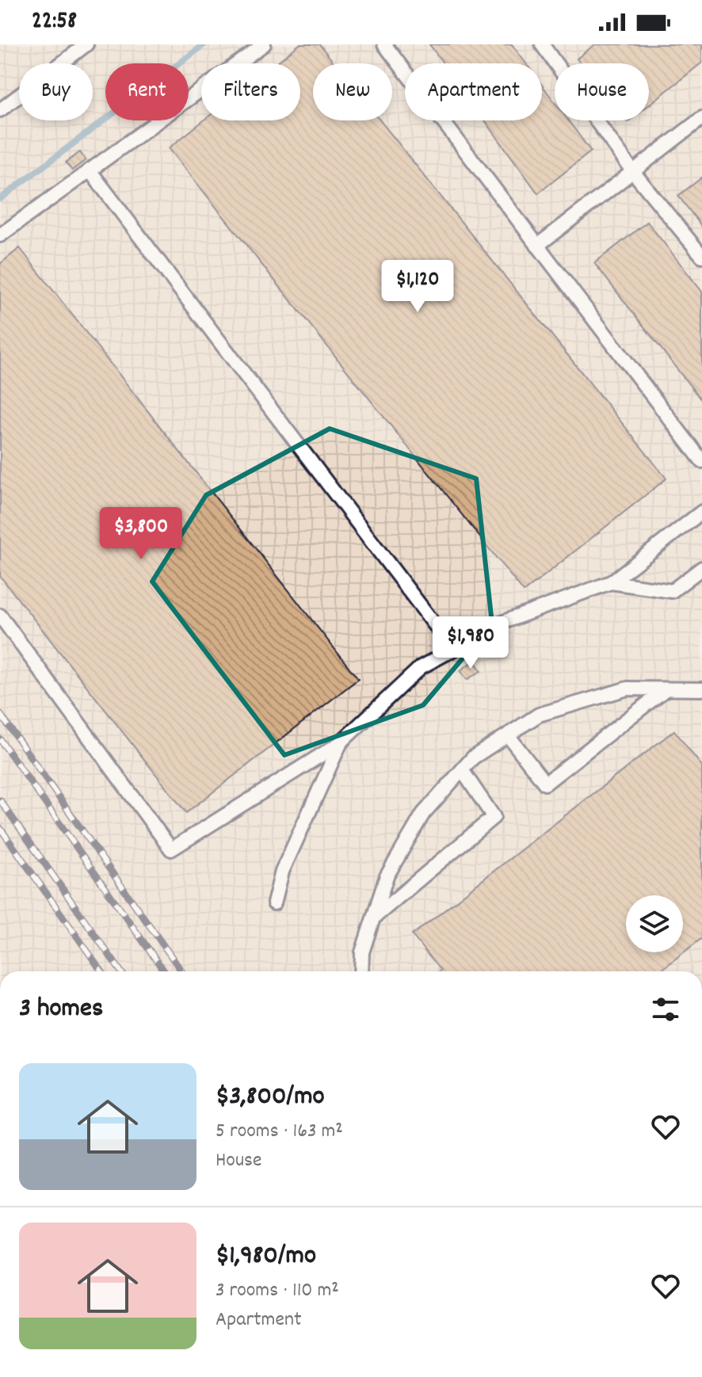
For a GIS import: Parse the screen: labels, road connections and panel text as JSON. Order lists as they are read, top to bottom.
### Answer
{
  "page": {
    "status": "22:58",
    "chip": [
      "Buy",
      "Rent",
      "Filters",
      "New",
      "Apartment",
      "House"
    ],
    "price": ["$1,120", "$3,800", "$1,980"],
    "heading": "3 homes",
    "list": [
      {
        "name": "$3,800/mo",
        "note": "5 rooms · 163 m² · House"
      },
      {
        "name": "$1,980/mo",
        "note": "3 rooms · 110 m² · Apartment"
      }
    ]
  }
}
